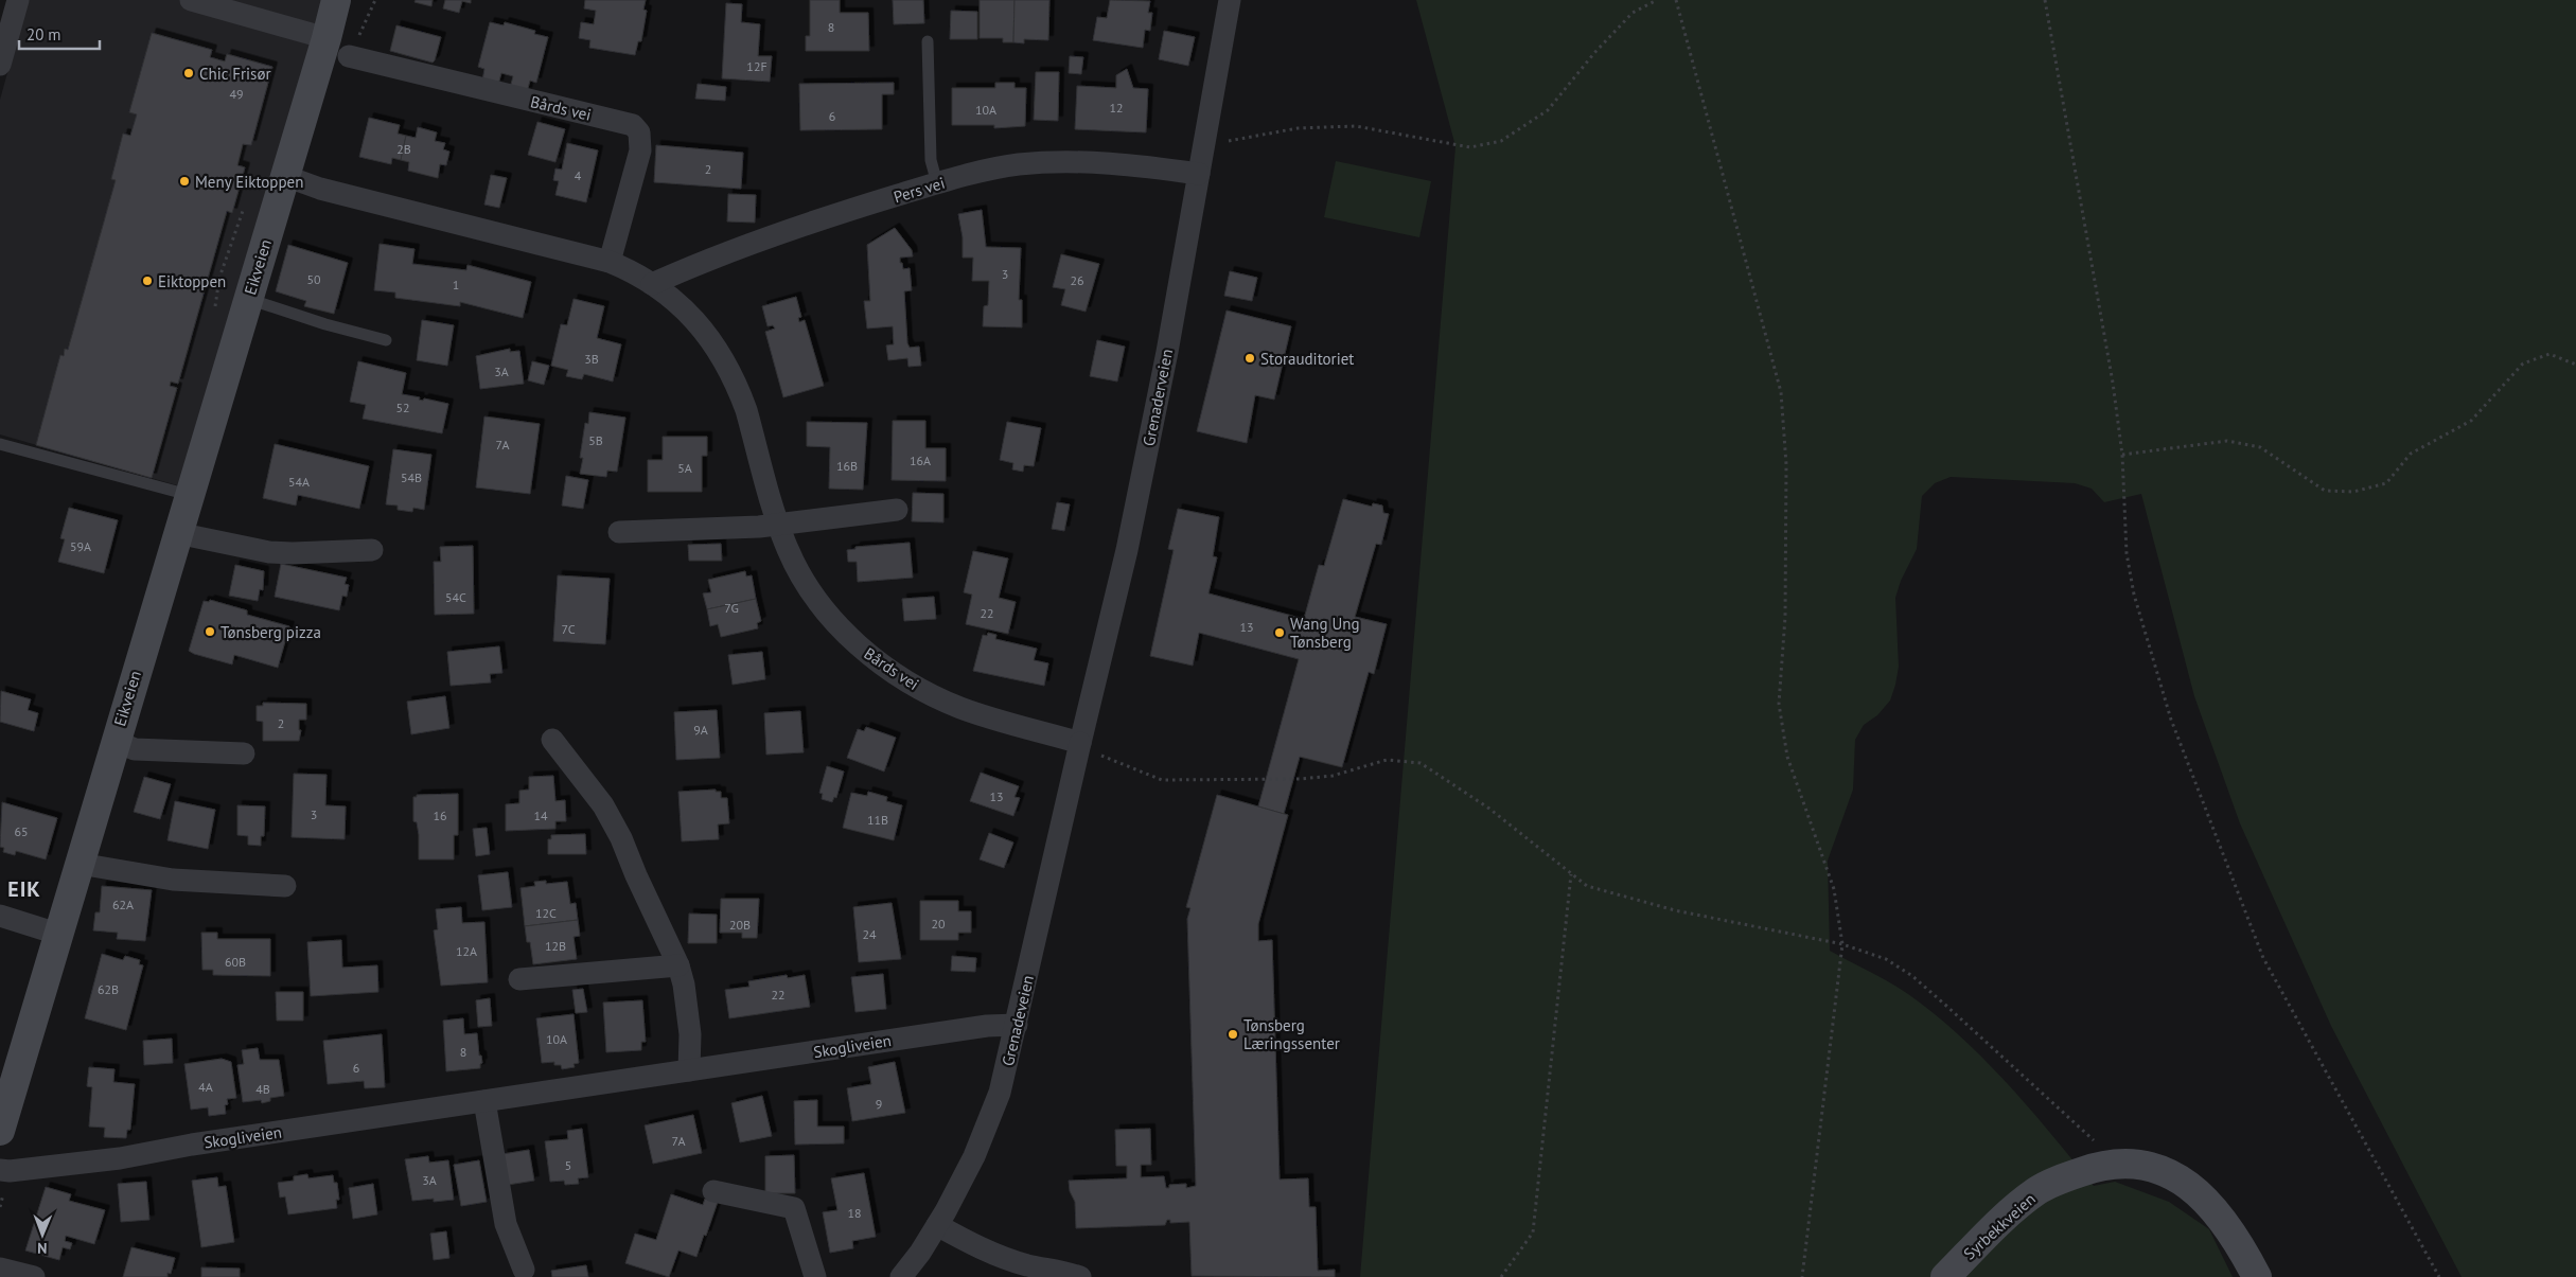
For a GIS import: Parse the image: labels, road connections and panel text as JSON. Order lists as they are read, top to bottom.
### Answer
{
  "streets": {
    "main road": ["Eikveien", "Syrbekkveien"],
    "street": [
      "Bårds vei",
      "Pers vei",
      "Grenaderveien",
      "Grenadeveien",
      "Skogliveien"
    ]
  },
  "crossings": [
    ["Bårds vei", "Pers vei"],
    ["Bårds vei", "Eikveien"],
    ["Bårds vei", "Grenaderveien"],
    ["Bårds vei", "Grenadeveien"],
    ["Pers vei", "Grenaderveien"],
    ["Grenaderveien", "Grenadeveien"],
    ["Grenadeveien", "Skogliveien"]
  ],
  "districts": ["EIK"],
  "places": [
    "Chic Frisør",
    "Meny Eiktoppen",
    "Eiktoppen",
    "Storauditoriet",
    "Tønsberg pizza",
    "Wang Ung Tønsberg",
    "Tønsberg Læringssenter"
  ],
  "house_numbers": [
    "8",
    "12F",
    "49",
    "12",
    "10A",
    "6",
    "2B",
    "2",
    "4",
    "3",
    "50",
    "26",
    "1",
    "3B",
    "3A",
    "52",
    "5B",
    "7A",
    "16A",
    "16B",
    "5A",
    "54B",
    "54A",
    "59A",
    "54C",
    "7G",
    "22",
    "13",
    "7C",
    "2",
    "9A",
    "13",
    "3",
    "16",
    "14",
    "11B",
    "65",
    "62A",
    "12C",
    "20",
    "20B",
    "24",
    "12B",
    "12A",
    "60B",
    "62B",
    "22",
    "10A",
    "8",
    "6",
    "4A",
    "4B",
    "9",
    "7A",
    "5",
    "3A",
    "18"
  ],
  "scale_bar": "20 m",
  "north": "bottom"
}
